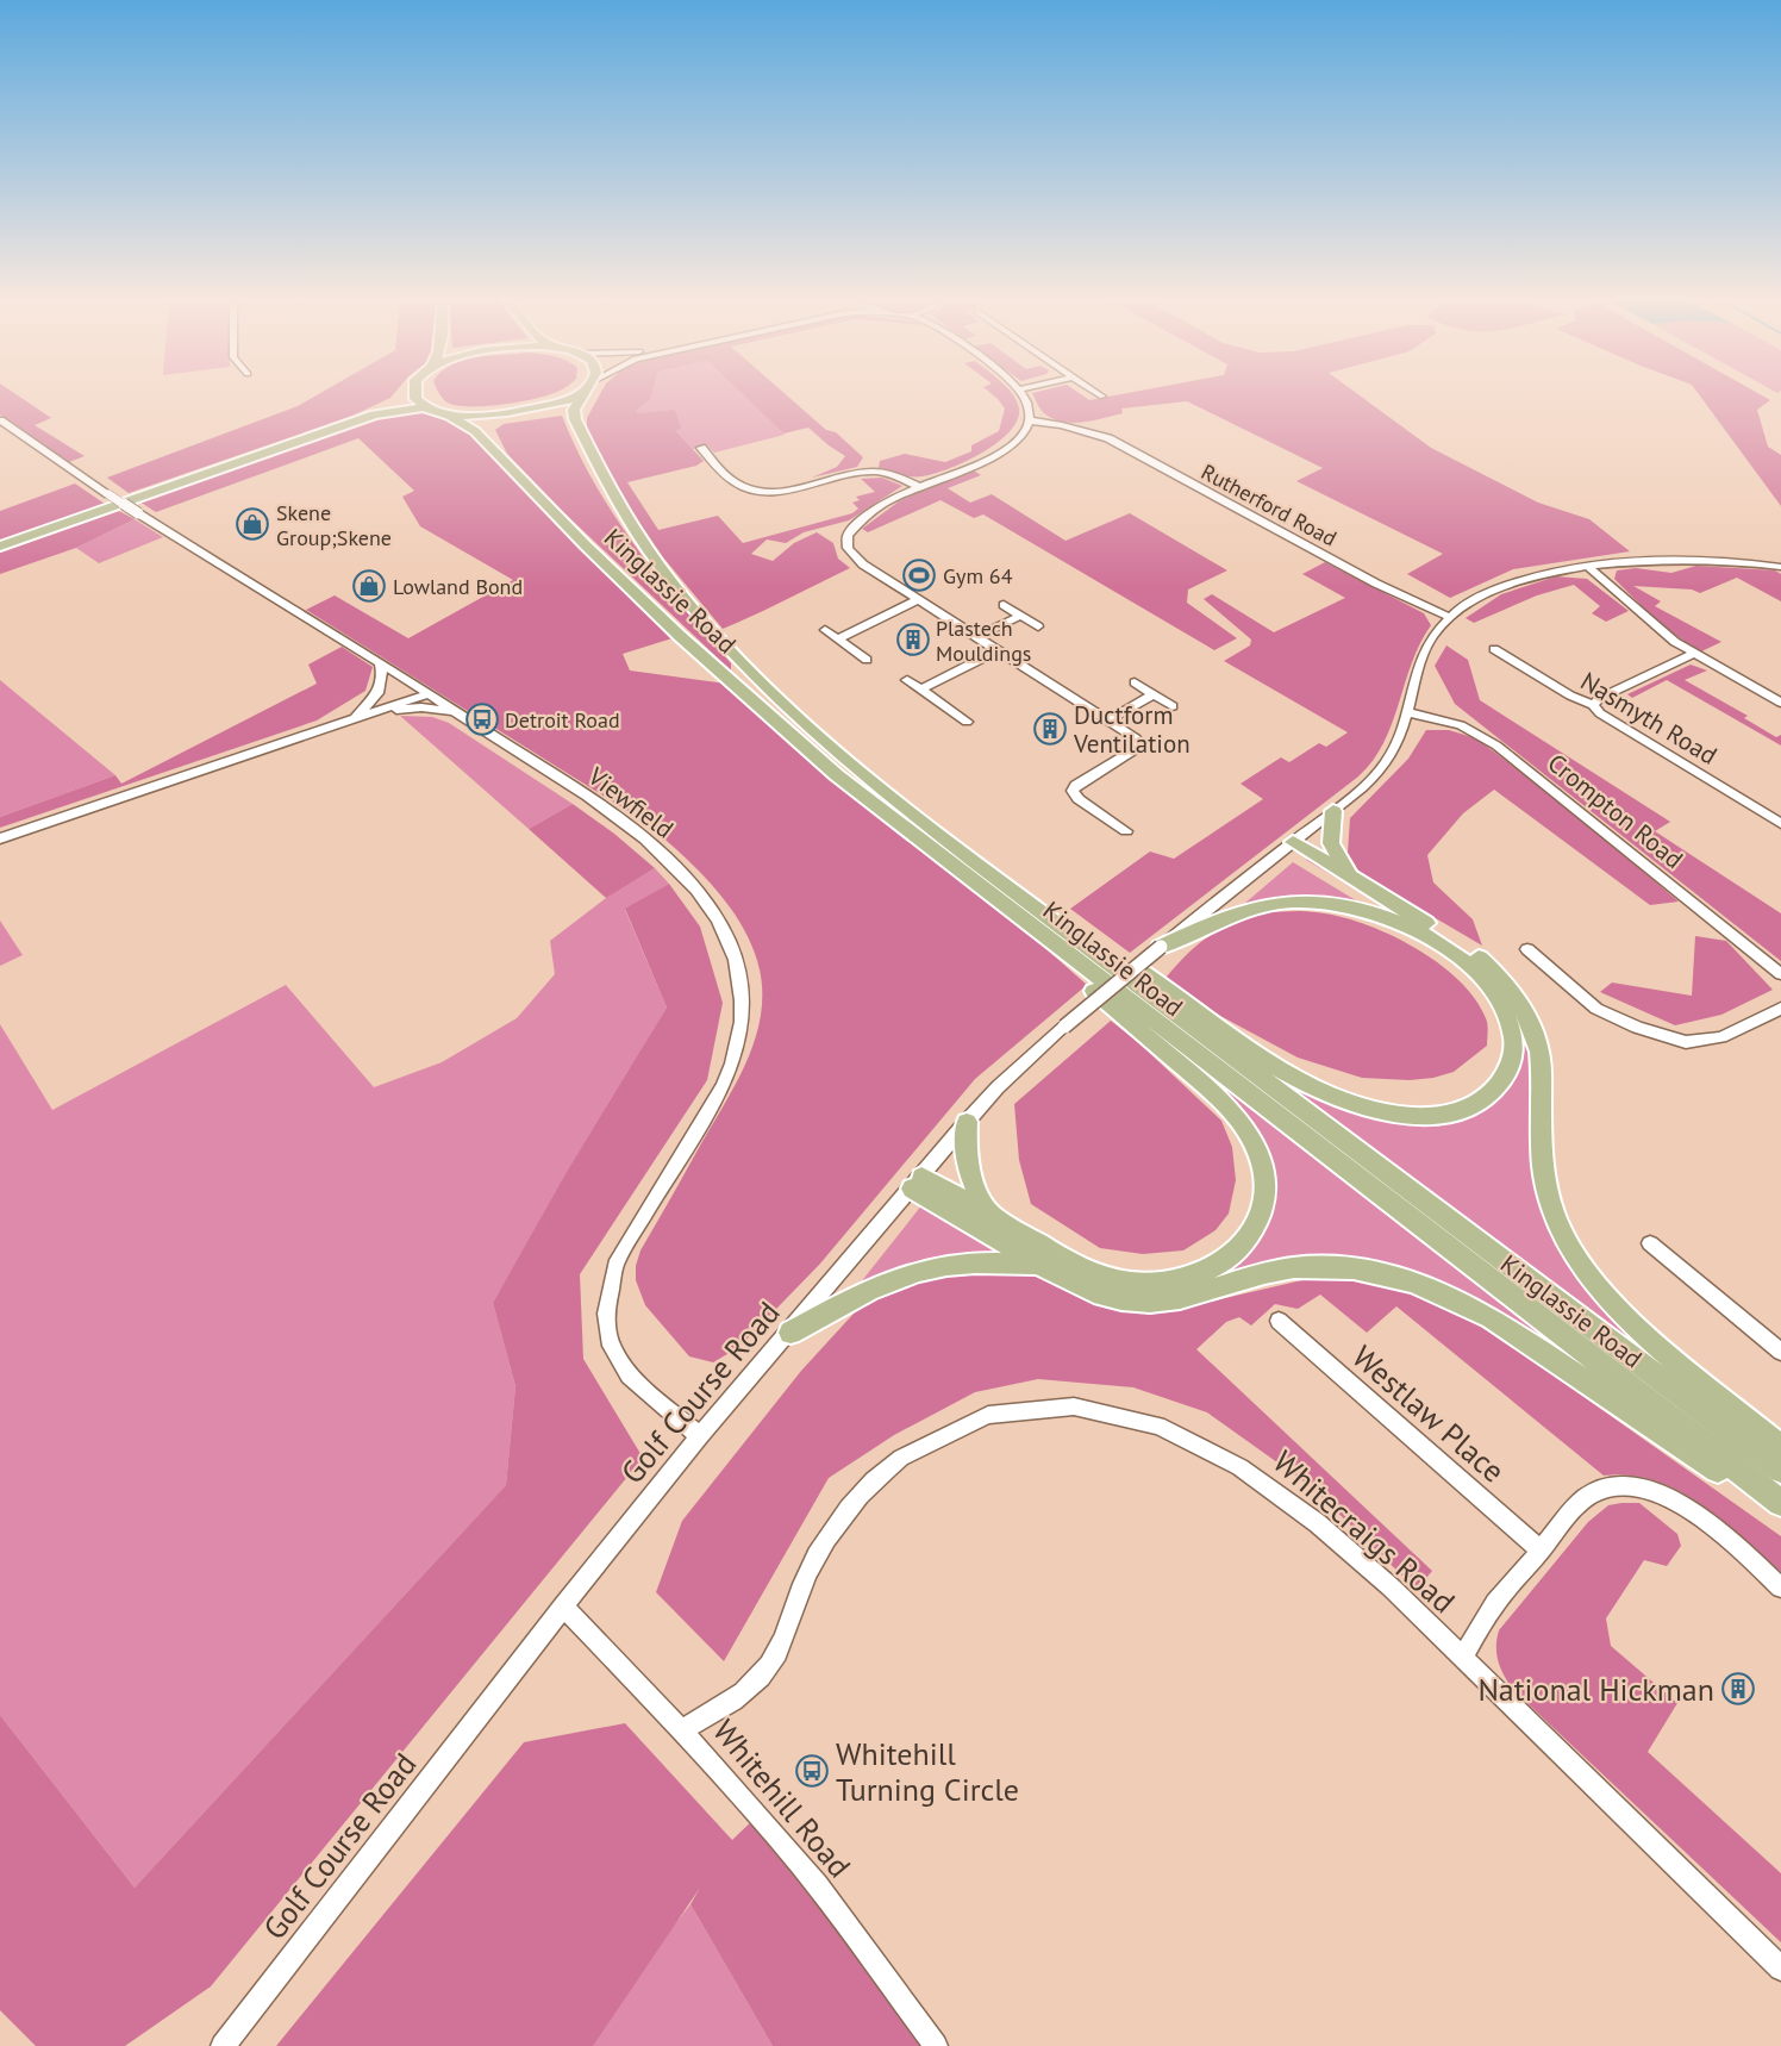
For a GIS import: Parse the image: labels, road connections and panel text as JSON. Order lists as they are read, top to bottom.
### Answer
{
  "streets": {
    "main road": ["Kinglassie Road"],
    "street": [
      "Rutherford Road",
      "Nasmyth Road",
      "Viewfield",
      "Crompton Road",
      "Golf Course Road",
      "Westlaw Place",
      "Whitecraigs Road",
      "Whitehill Road"
    ]
  },
  "crossings": [
    ["Viewfield", "Golf Course Road"],
    ["Golf Course Road", "Whitehill Road"],
    ["Whitecraigs Road", "Whitehill Road"]
  ],
  "places": {
    "shop": ["Skene Group;Skene", "Lowland Bond"],
    "sports": ["Gym 64"],
    "building": ["Plastech Mouldings", "Ductform Ventilation", "National Hickman"],
    "bus stop": ["Detroit Road", "Whitehill Turning Circle"]
  }
}
